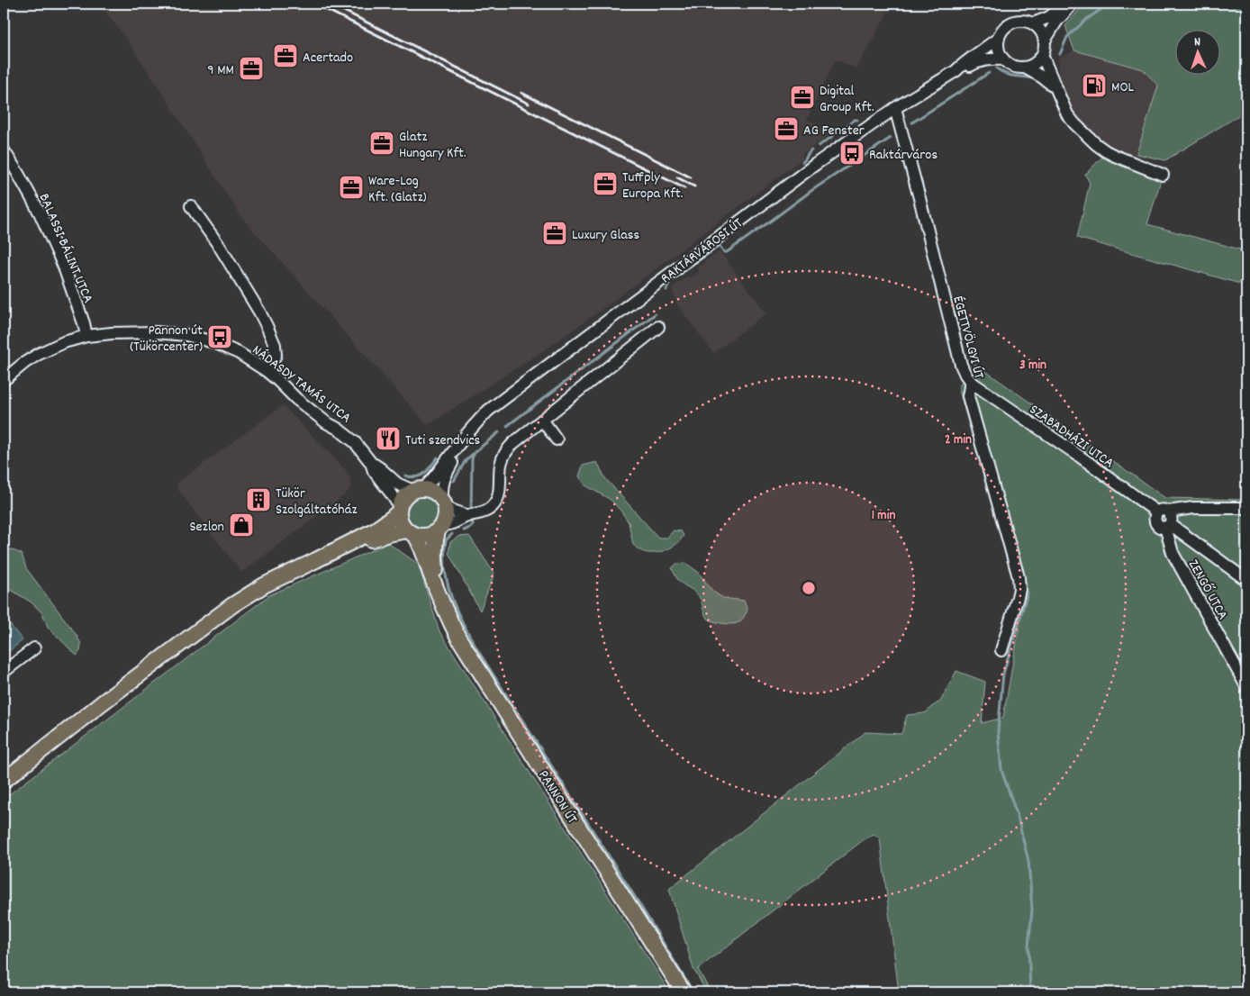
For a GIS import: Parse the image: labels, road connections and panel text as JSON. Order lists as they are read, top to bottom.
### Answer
{
  "streets": {
    "main road": ["RAKTÁRVÁROSI ÚT", "PANNON ÚT"],
    "street": [
      "BALASSI BÁLINT UTCA",
      "ÉGETTVÖLGYI ÚT",
      "NÁDASDY TAMÁS UTCA",
      "SZABADHÁZI UTCA",
      "ZENGŐ UTCA"
    ]
  },
  "crossings": [
    ["BALASSI BÁLINT UTCA", "NÁDASDY TAMÁS UTCA"],
    ["RAKTÁRVÁROSI ÚT", "ÉGETTVÖLGYI ÚT"],
    ["RAKTÁRVÁROSI ÚT", "NÁDASDY TAMÁS UTCA"],
    ["RAKTÁRVÁROSI ÚT", "PANNON ÚT"],
    ["ÉGETTVÖLGYI ÚT", "SZABADHÁZI UTCA"],
    ["NÁDASDY TAMÁS UTCA", "PANNON ÚT"]
  ],
  "places": {
    "office": [
      "Acertado",
      "9 MM",
      "Digital Group Kft.",
      "AG Fenster",
      "Glatz Hungary Kft.",
      "Tuffply Europa Kft.",
      "Ware-Log Kft. (Glatz)",
      "Luxury Glass"
    ],
    "fuel station": ["MOL"],
    "bus stop": ["Raktárváros", "Pannon út (Tükörcenter)"],
    "restaurant": ["Tuti szendvics"],
    "building": ["Tükör Szolgáltatóház"],
    "shop": ["Sezlon"]
  },
  "north": "top",
  "rings": ["3 min", "2 min", "1 min"]
}
